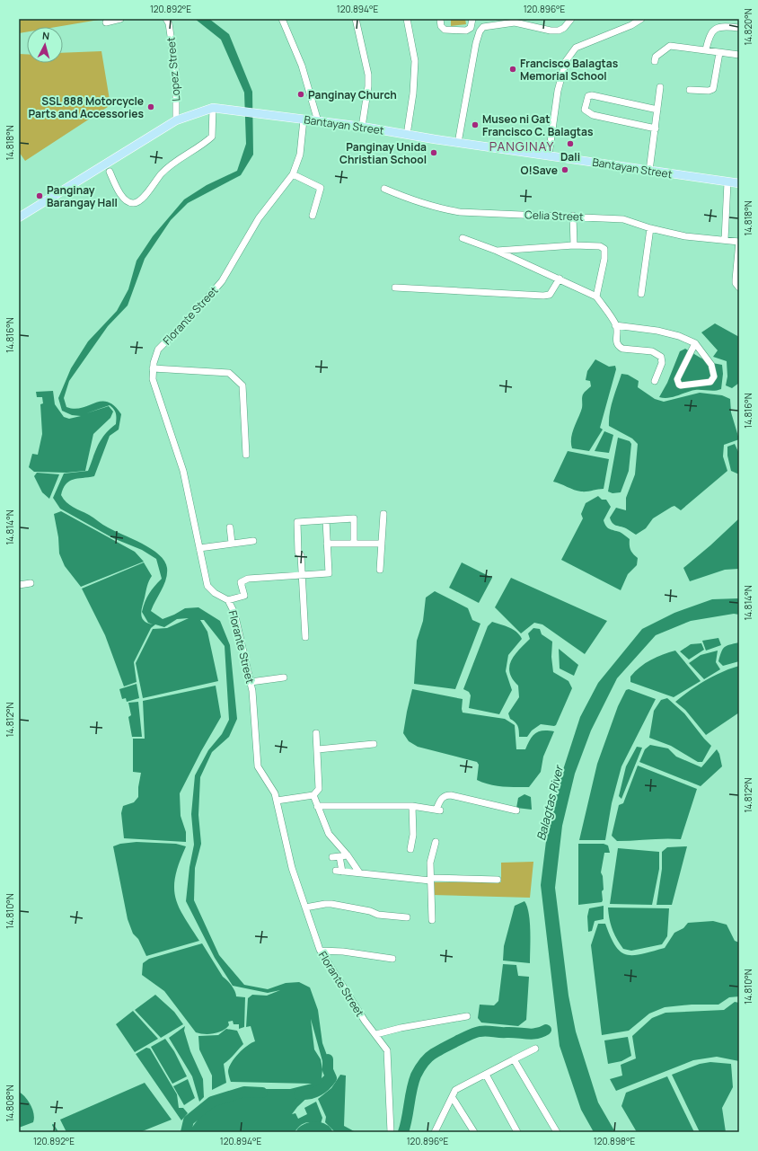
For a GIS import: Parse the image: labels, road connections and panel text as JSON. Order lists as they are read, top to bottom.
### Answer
{
  "streets": {
    "main road": ["Bantayan Street"],
    "street": ["Lopez Street", "Celia Street", "Florante Street"]
  },
  "crossings": [
    ["Lopez Street", "Bantayan Street"],
    ["Bantayan Street", "Florante Street"]
  ],
  "districts": ["PANGINAY"],
  "water": ["Balagtas River"],
  "places": [
    "Francisco Balagtas Memorial School",
    "Panginay Church",
    "SSL 888 Motorcycle Parts and Accessories",
    "Museo ni Gat Francisco C. Balagtas",
    "Dali",
    "Panginay Unida Christian School",
    "O!Save",
    "Panginay Barangay Hall"
  ],
  "north": "top",
  "coordinates": [
    "120.892°E",
    "120.894°E",
    "120.896°E",
    "14.820°N",
    "14.818°N",
    "14.816°N",
    "14.814°N",
    "14.812°N",
    "14.810°N",
    "14.808°N",
    "120.898°E"
  ]
}
